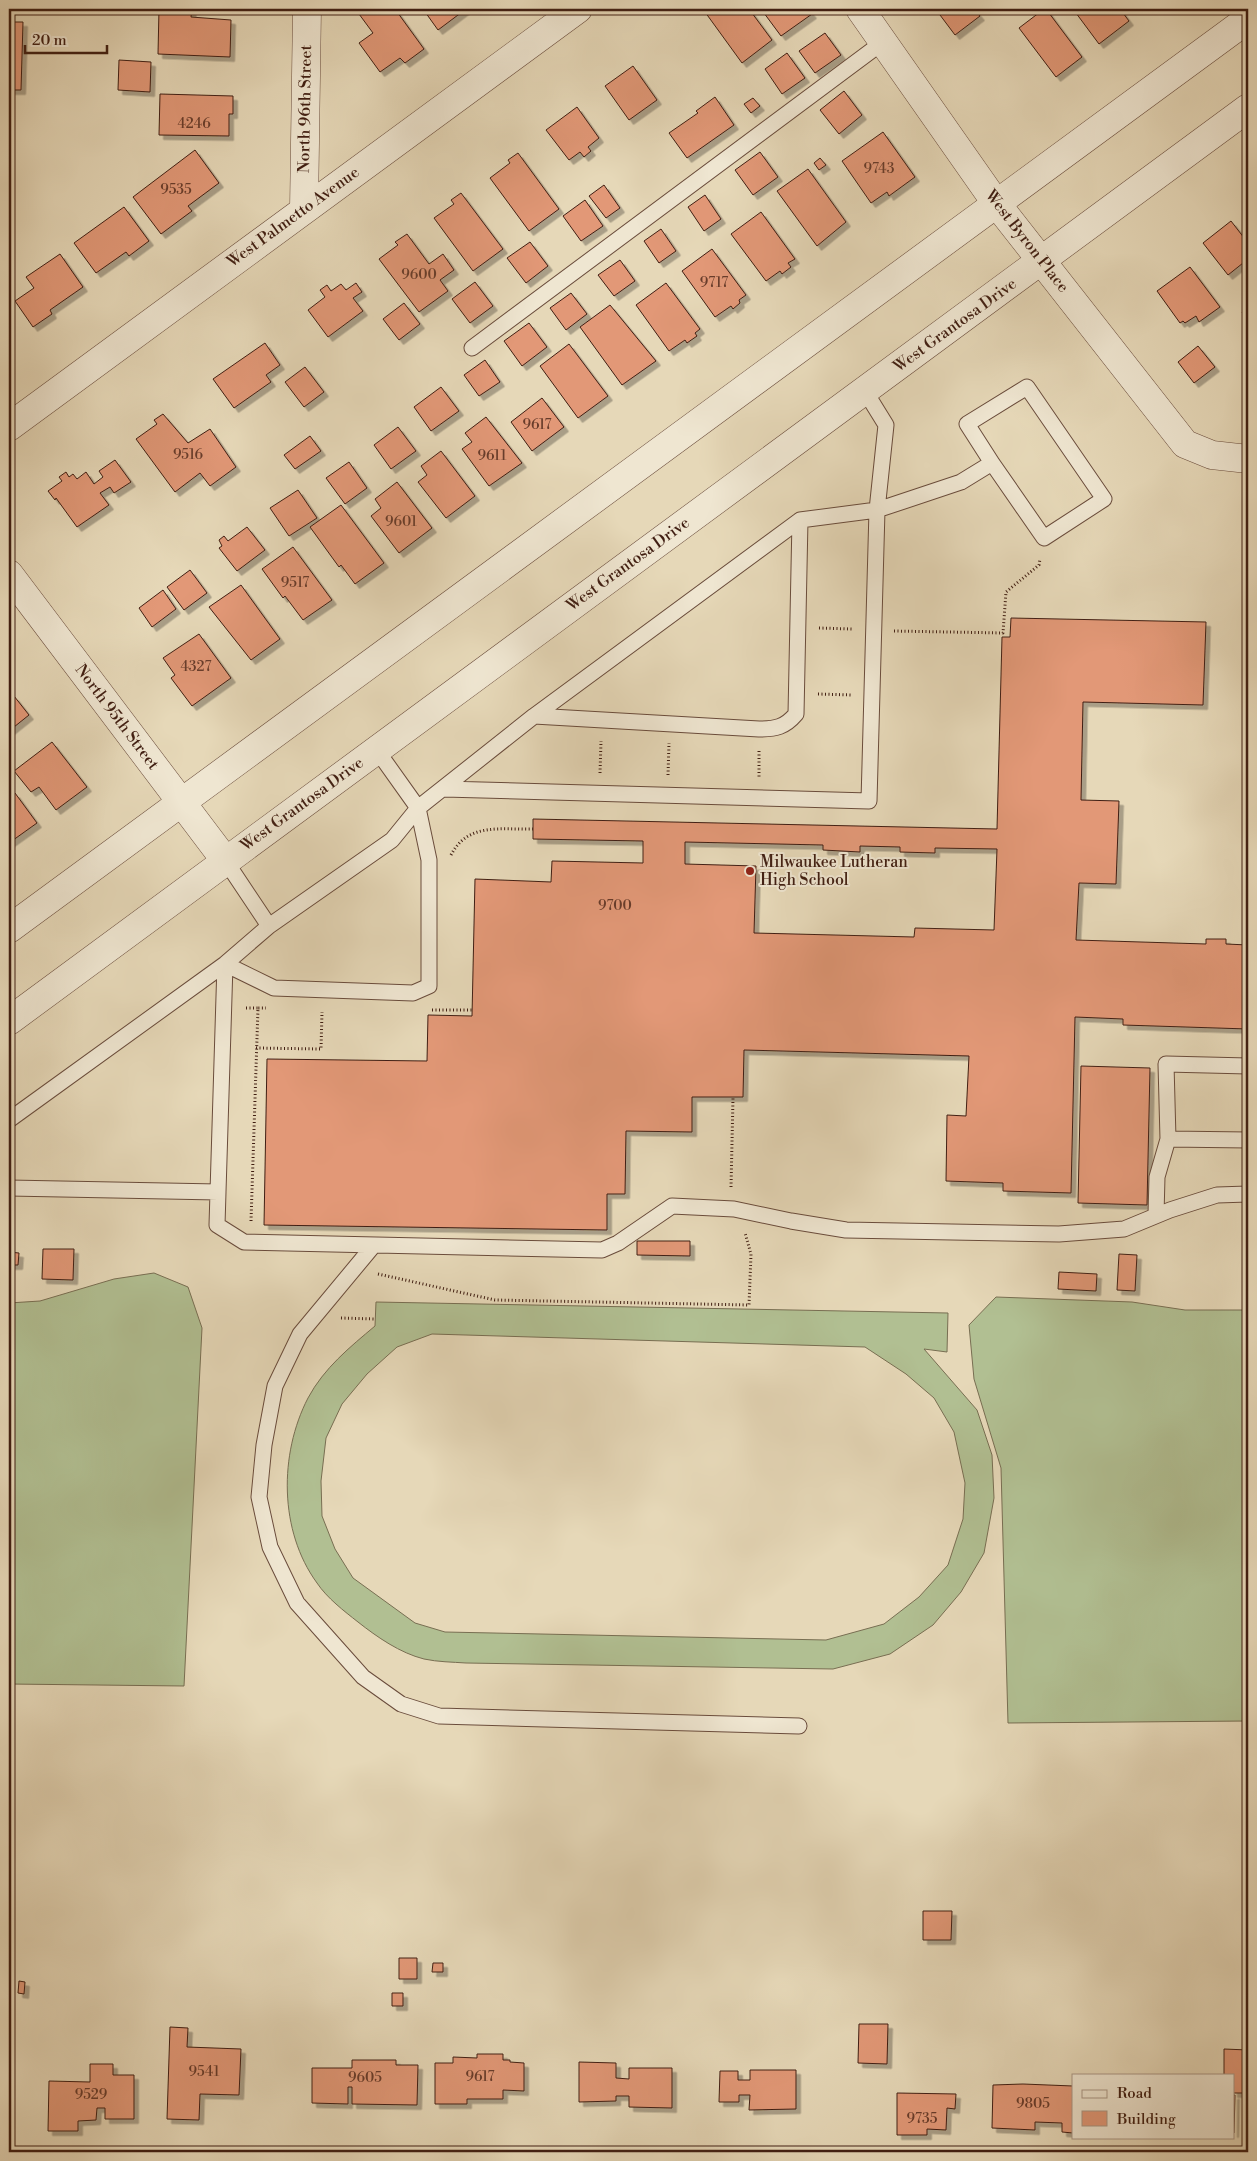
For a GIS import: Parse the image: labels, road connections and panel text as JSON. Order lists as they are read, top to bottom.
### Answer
{
  "streets": {
    "street": [
      "North 96th Street",
      "West Palmetto Avenue",
      "West Byron Place",
      "West Grantosa Drive",
      "North 95th Street"
    ]
  },
  "crossings": [
    ["North 96th Street", "West Palmetto Avenue"],
    ["West Byron Place", "West Grantosa Drive"],
    ["West Grantosa Drive", "North 95th Street"]
  ],
  "places": ["Milwaukee Lutheran High School"],
  "house_numbers": [
    "4246",
    "9743",
    "9535",
    "9600",
    "9717",
    "9617",
    "9516",
    "9611",
    "9601",
    "9517",
    "4327",
    "9700",
    "9541",
    "9617",
    "9605",
    "9529",
    "9805",
    "9735"
  ],
  "legend": ["Road", "Building"],
  "scale_bar": "20 m"
}
